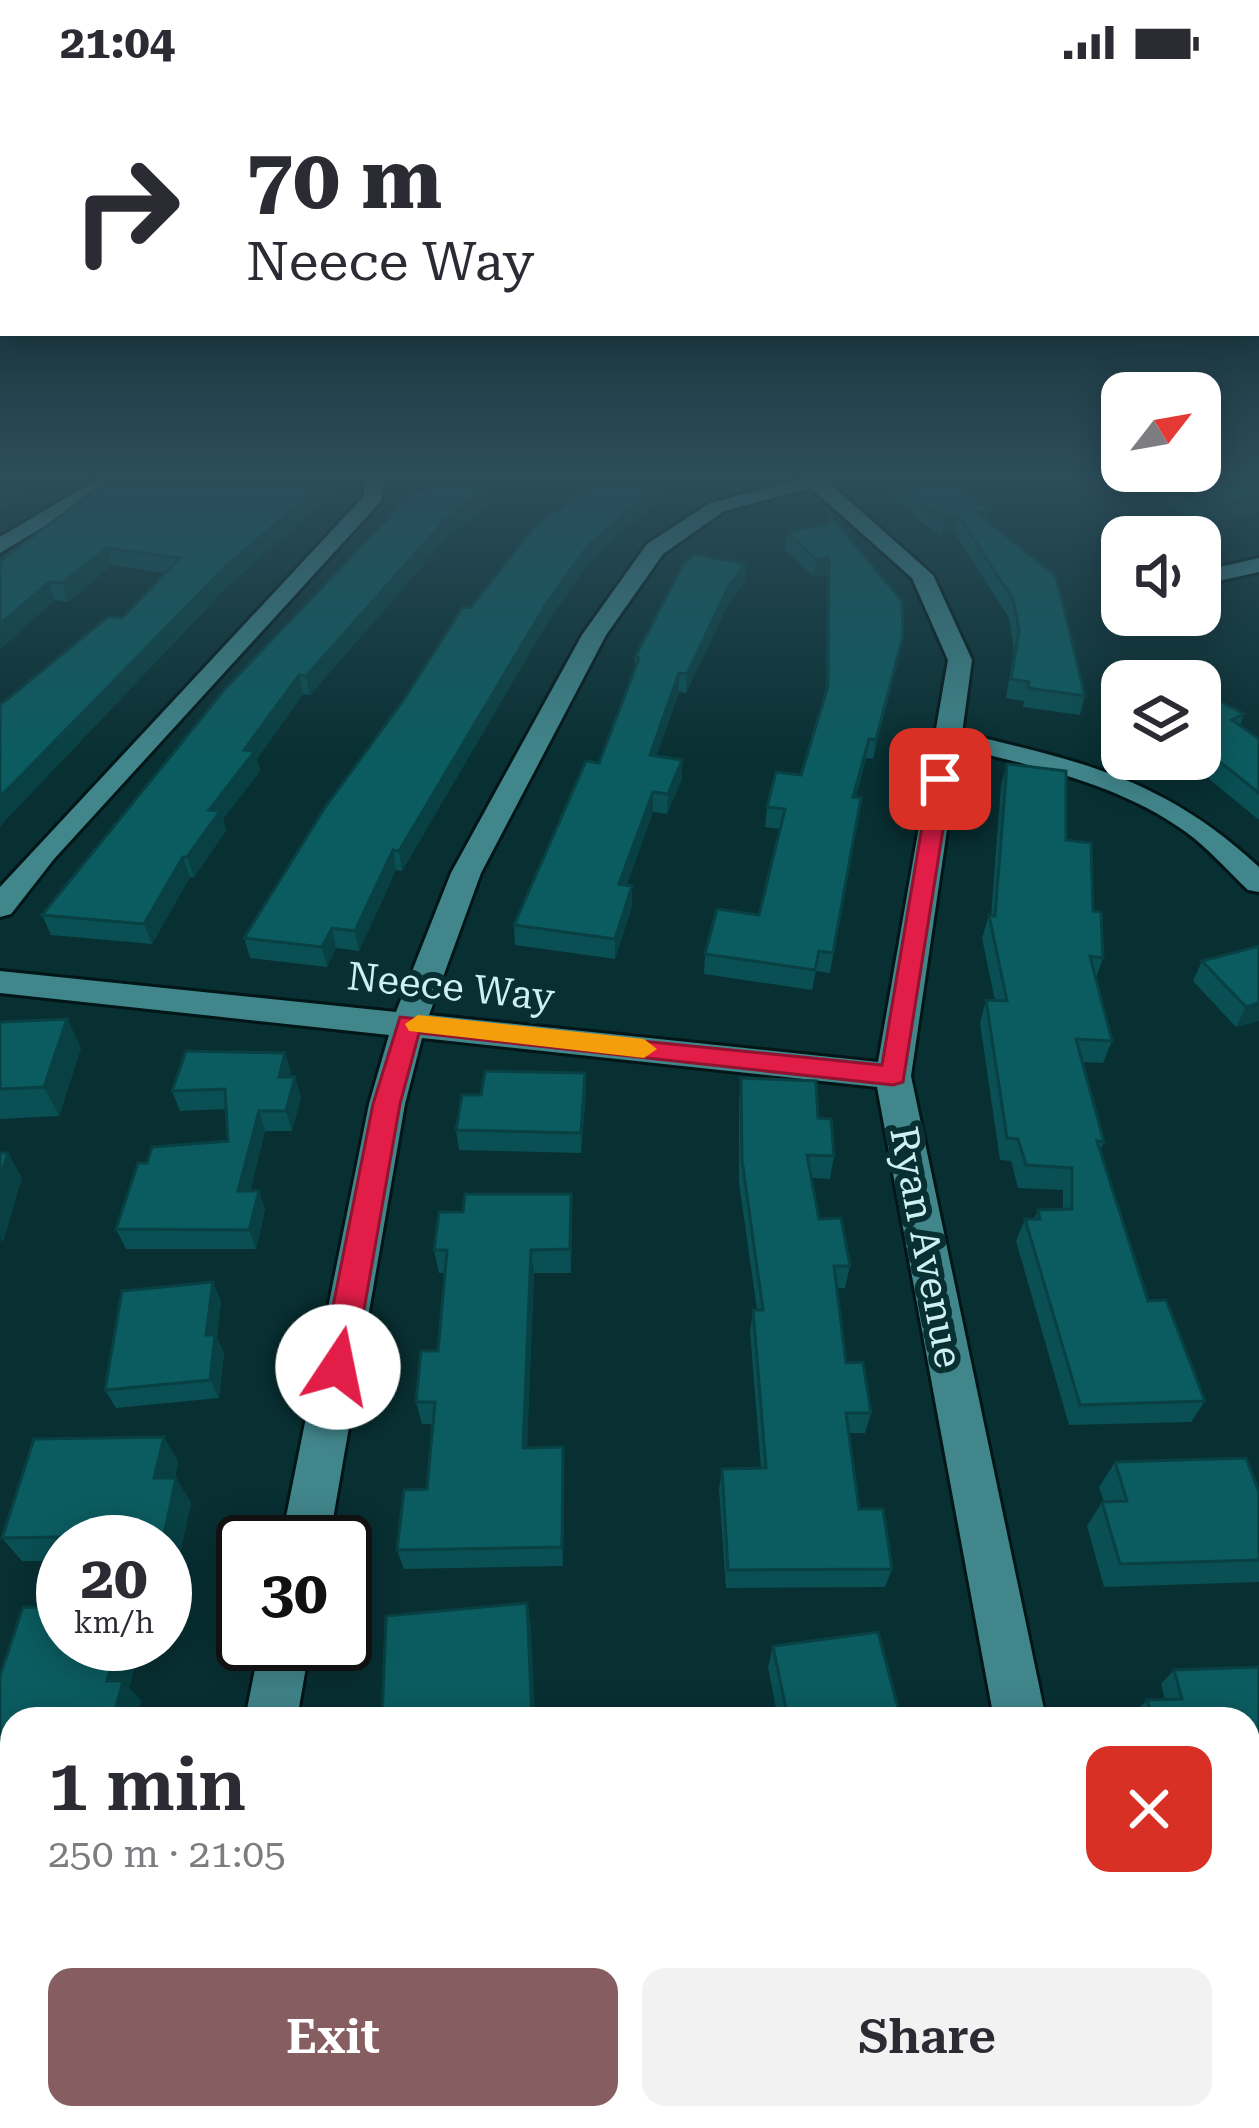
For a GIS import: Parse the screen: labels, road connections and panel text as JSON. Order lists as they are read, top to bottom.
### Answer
{
  "streets": {
    "street": ["Neece Way", "Ryan Avenue"]
  },
  "crossings": [
    ["Neece Way", "Ryan Avenue"]
  ],
  "north": "top right",
  "page": {
    "status": "21:04",
    "turn": ["70 m", "Neece Way"],
    "speed": "20 km/h",
    "limit": "30",
    "heading": ["1 min", "250 m · 21:05"],
    "buttons": ["Exit", "Share"]
  }
}
